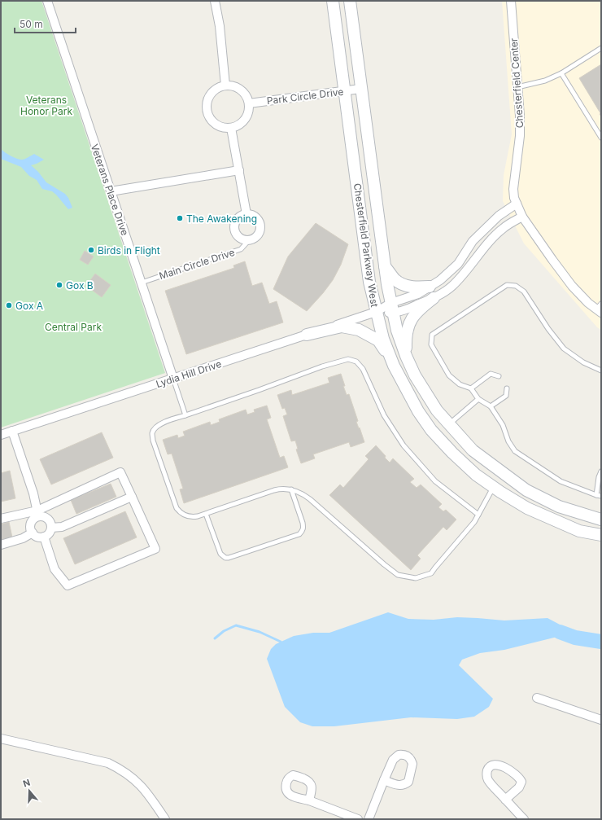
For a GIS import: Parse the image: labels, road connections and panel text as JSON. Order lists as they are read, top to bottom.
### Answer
{
  "streets": {
    "street": [
      "Chesterfield Center",
      "Park Circle Drive",
      "Veterans Place Drive",
      "Chesterfield Parkway West",
      "Main Circle Drive",
      "Lydia Hill Drive"
    ]
  },
  "crossings": [
    ["Park Circle Drive", "Chesterfield Parkway West"],
    ["Veterans Place Drive", "Main Circle Drive"],
    ["Veterans Place Drive", "Lydia Hill Drive"],
    ["Chesterfield Parkway West", "Lydia Hill Drive"]
  ],
  "parks": ["Veterans Honor Park", "Central Park"],
  "places": [
    "The Awakening",
    "Birds in Flight",
    "Gox B",
    "Gox A"
  ],
  "scale_bar": "50 m",
  "north": "top"
}
